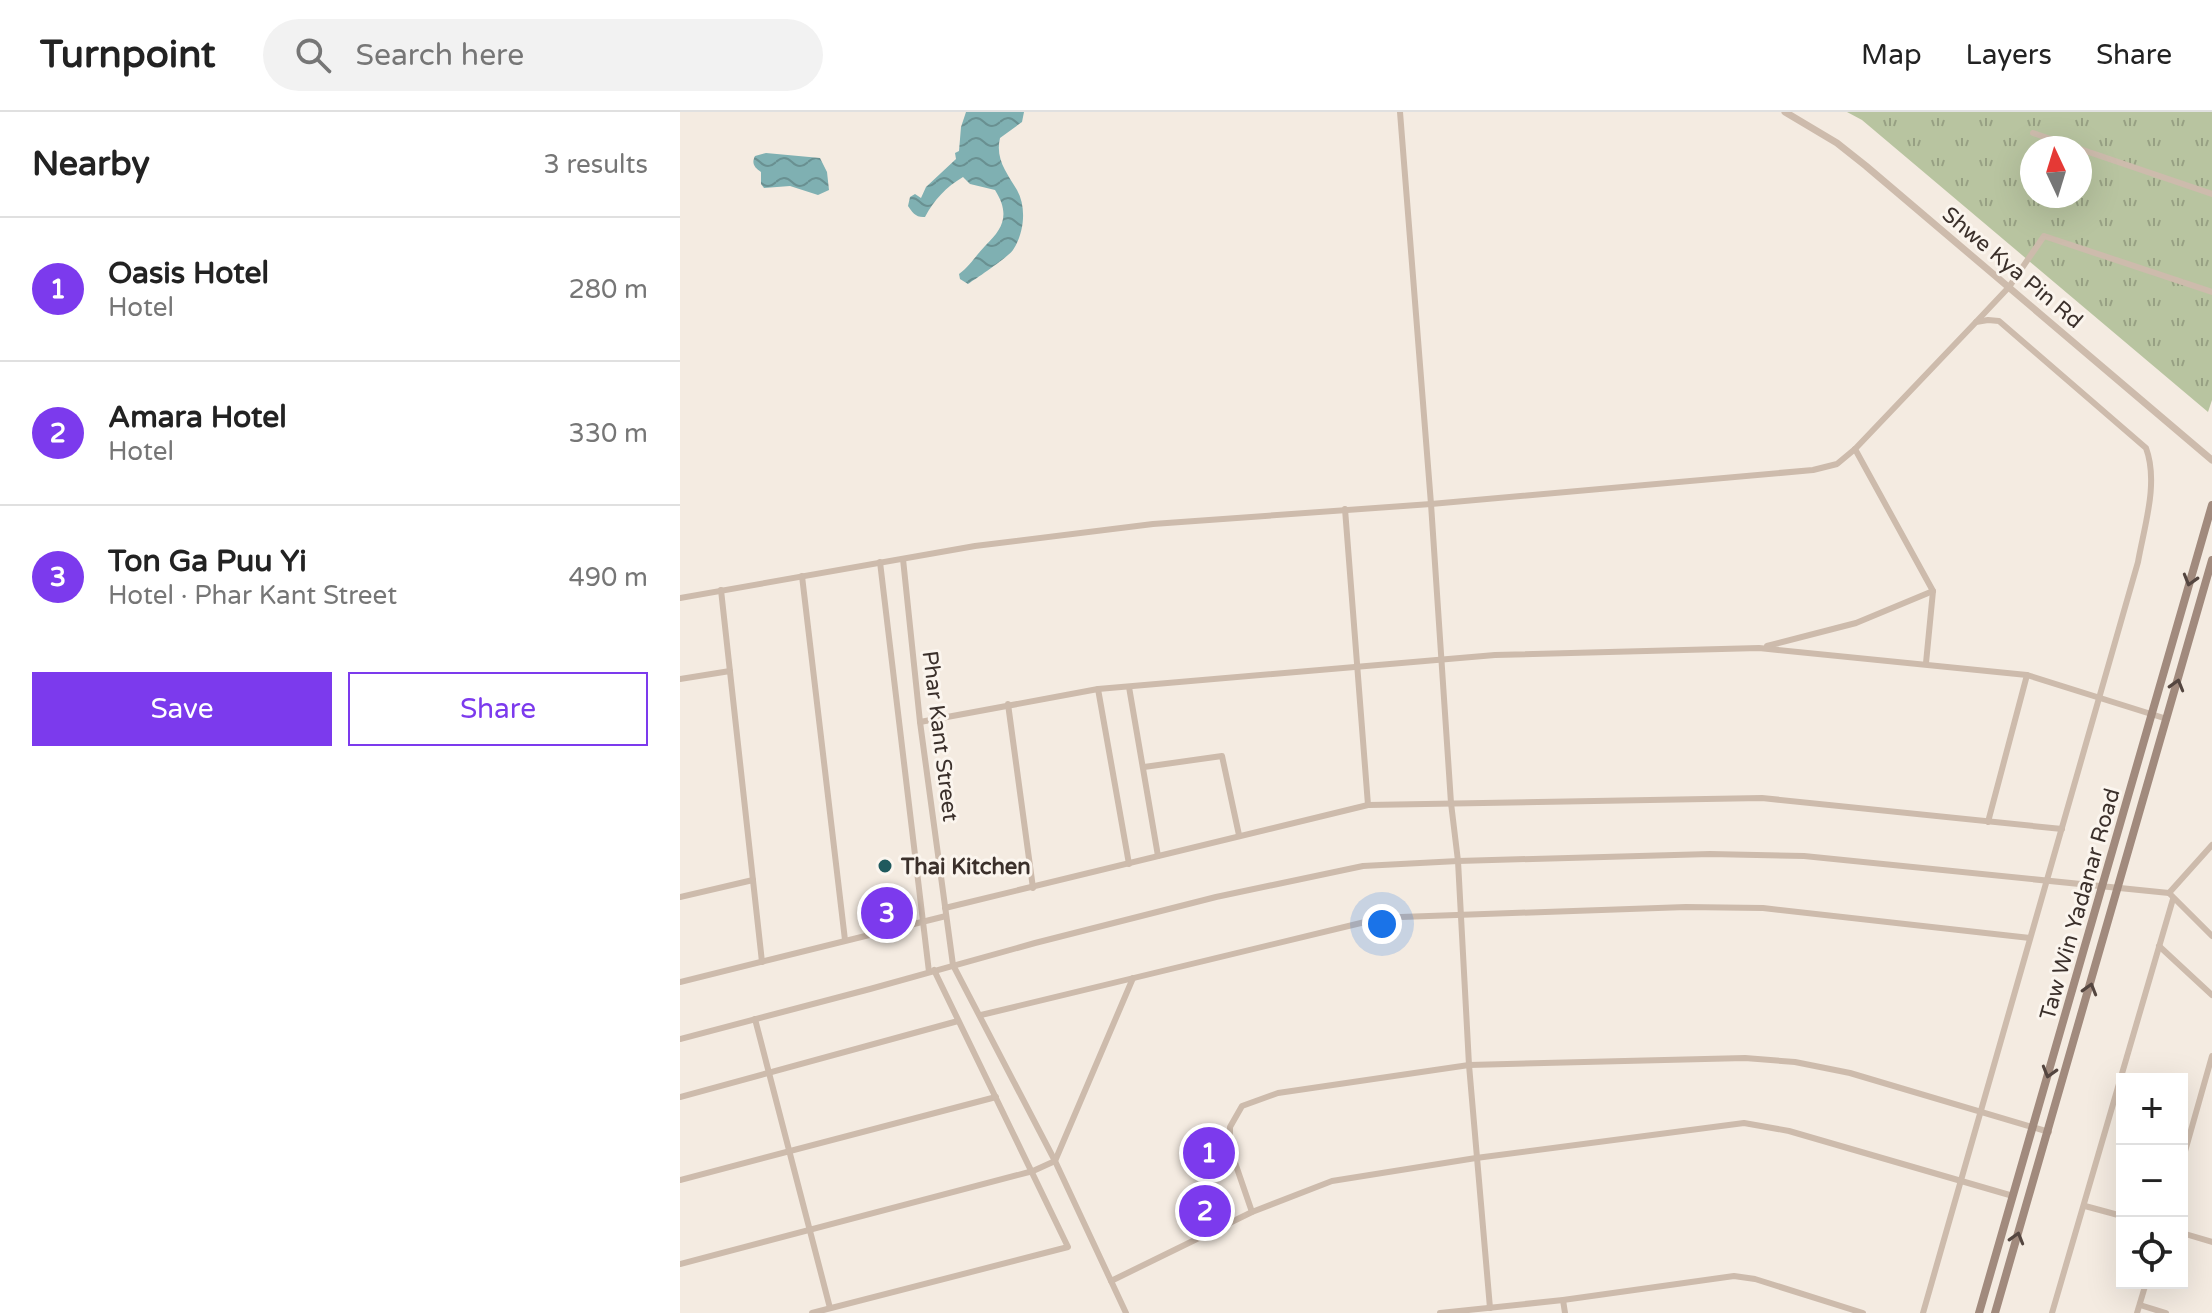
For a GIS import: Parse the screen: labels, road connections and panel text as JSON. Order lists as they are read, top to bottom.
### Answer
{
  "streets": {
    "main road": ["Taw Win Yadanar Road"],
    "street": ["Shwe Kya Pin Rd", "Phar Kant Street"]
  },
  "places": ["Thai Kitchen"],
  "north": "top",
  "page": {
    "header": "Turnpoint",
    "search": "Search here",
    "nav": ["Map", "Layers", "Share"],
    "heading": ["Nearby", "3 results"],
    "list": [
      {
        "mark": "1",
        "name": "Oasis Hotel",
        "note": "Hotel",
        "value": "280 m"
      },
      {
        "mark": "2",
        "name": "Amara Hotel",
        "note": "Hotel",
        "value": "330 m"
      },
      {
        "mark": "3",
        "name": "Ton Ga Puu Yi",
        "note": "Hotel · Phar Kant Street",
        "value": "490 m"
      }
    ],
    "buttons": ["Save", "Share"],
    "pins": ["3", "1", "2"],
    "map_buttons": ["+", "−"]
  }
}
